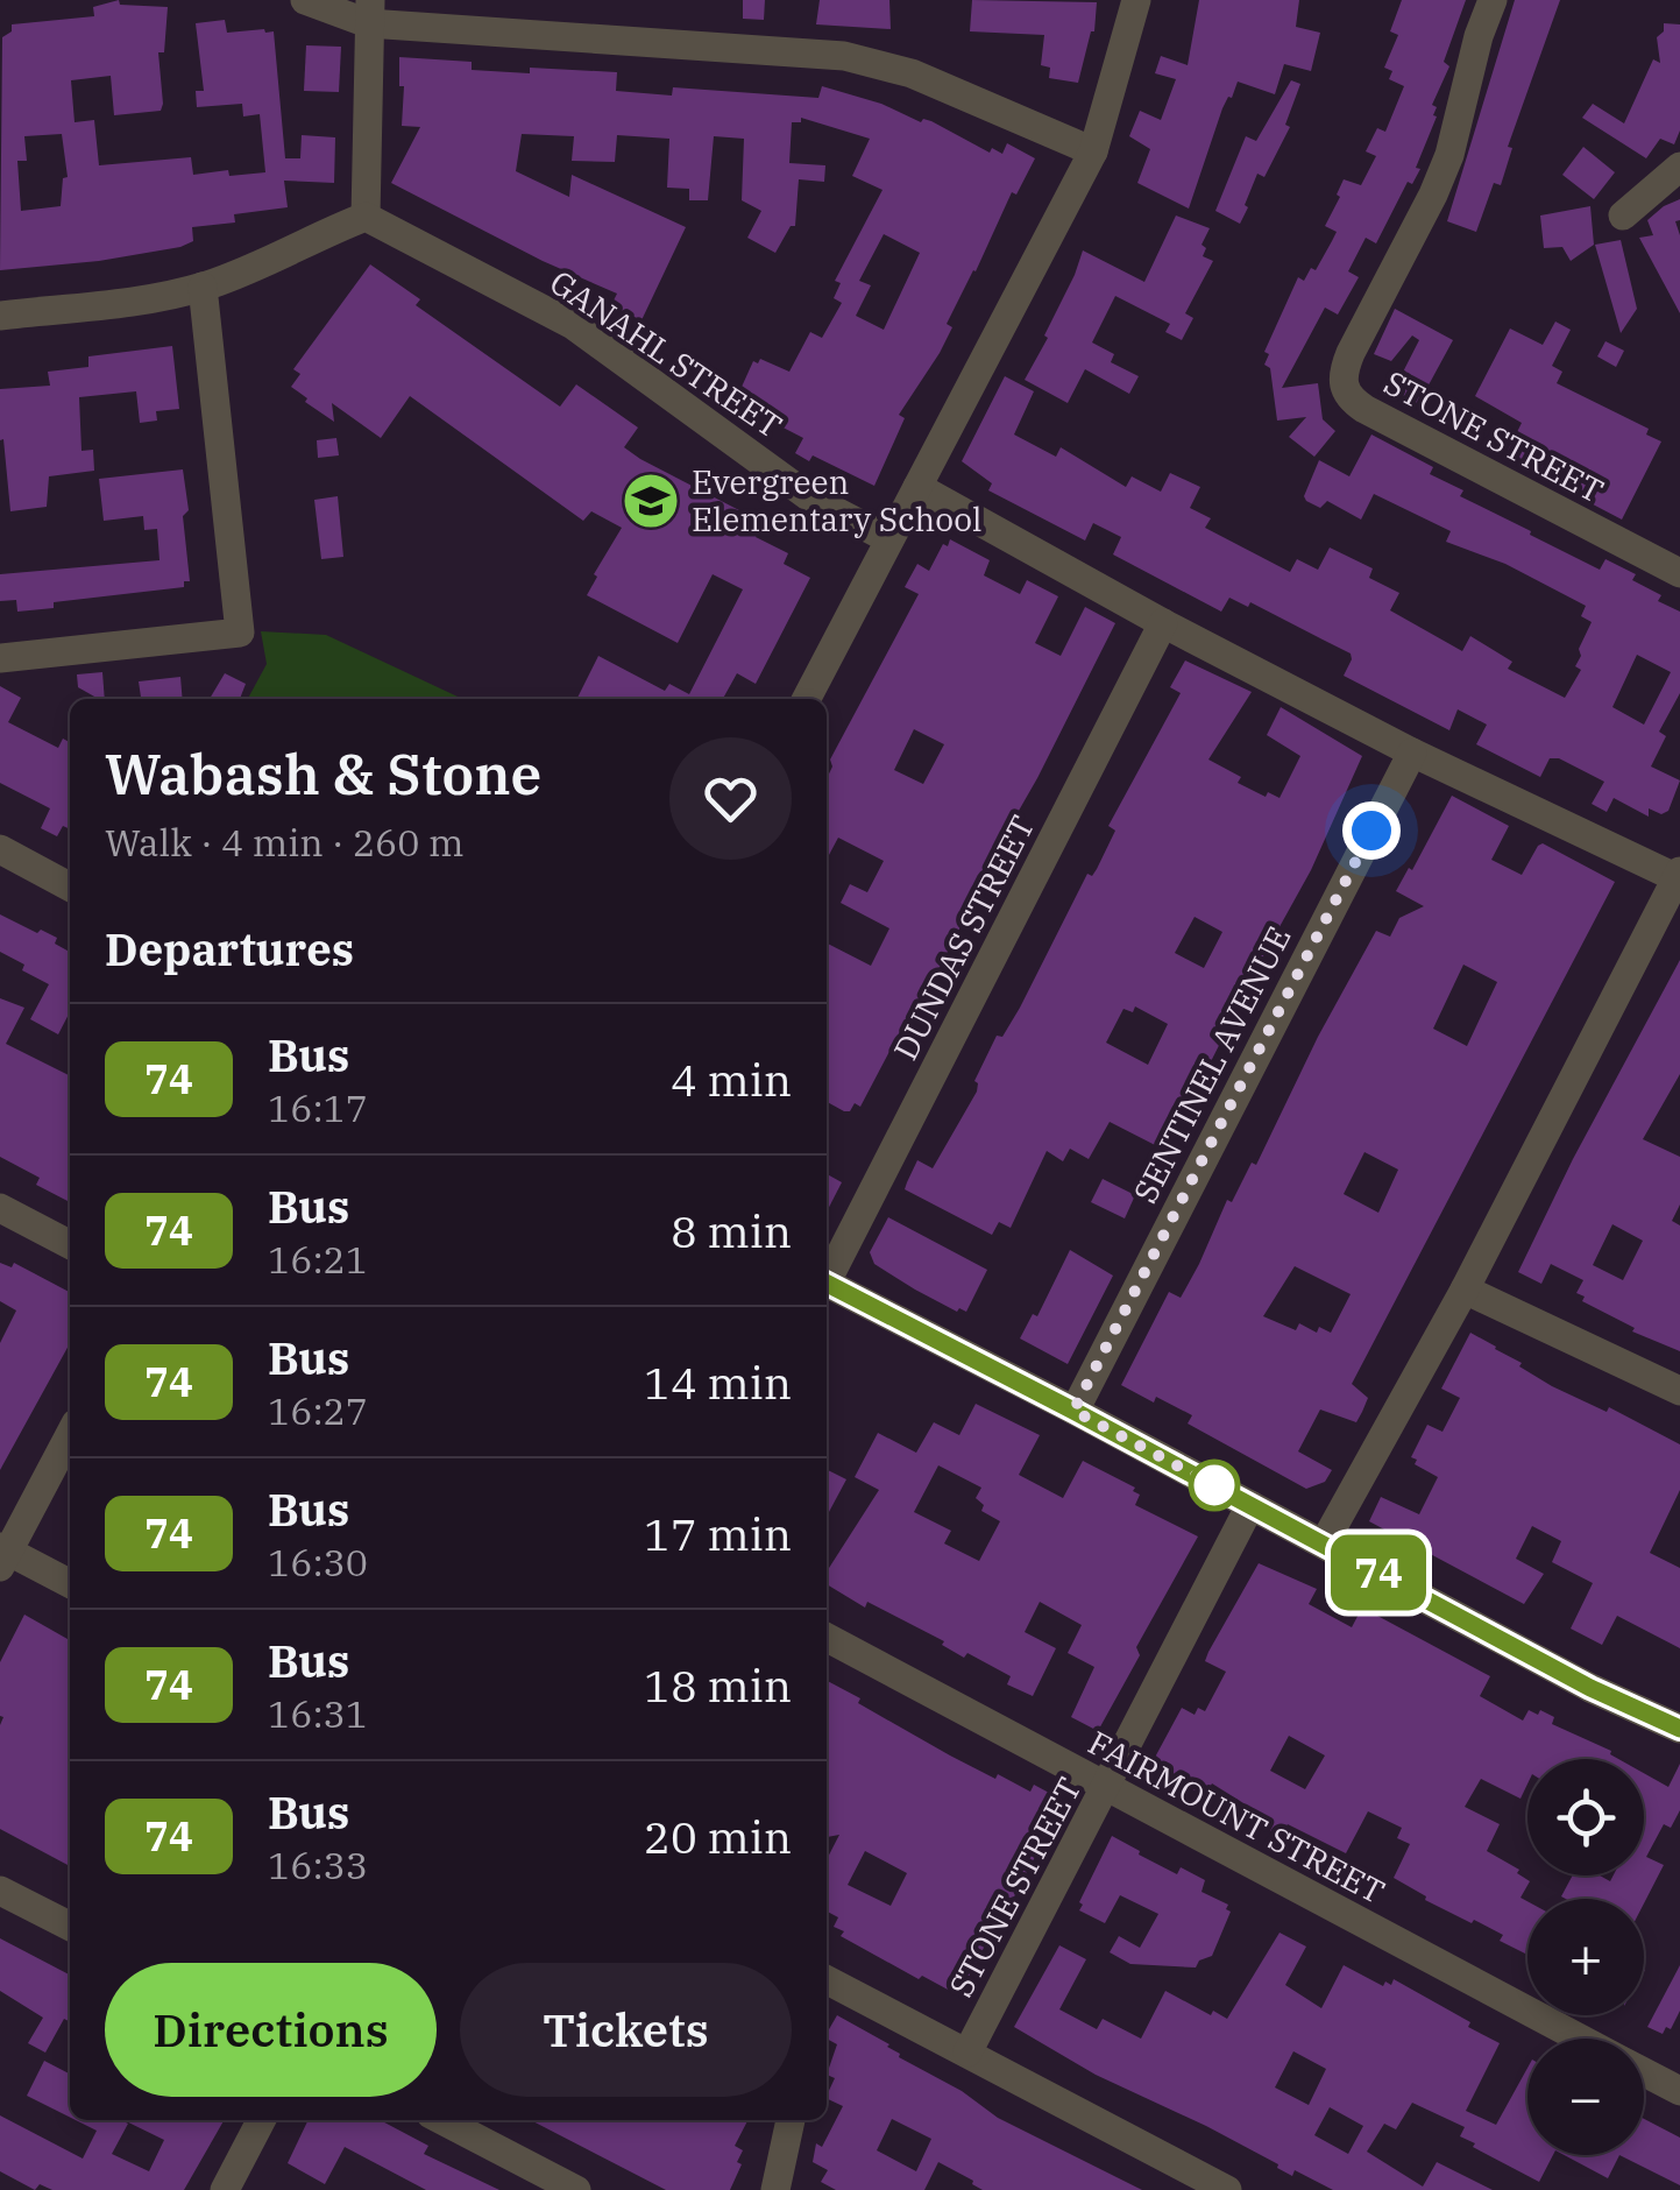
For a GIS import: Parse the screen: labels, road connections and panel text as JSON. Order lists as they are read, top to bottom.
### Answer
{
  "streets": {
    "street": [
      "GANAHL STREET",
      "STONE STREET",
      "DUNDAS STREET",
      "SENTINEL AVENUE",
      "FAIRMOUNT STREET"
    ]
  },
  "crossings": [
    ["STONE STREET", "FAIRMOUNT STREET"]
  ],
  "places": {
    "school or university": ["Evergreen Elementary School"]
  },
  "lines": ["bus line 74"],
  "page": {
    "on_map": "74",
    "heading": [
      ["Wabash & Stone", "Walk · 4 min · 260 m"],
      "Departures"
    ],
    "list": [
      {
        "mark": "74",
        "name": "Bus",
        "note": "16:17",
        "value": "4 min"
      },
      {
        "mark": "74",
        "name": "Bus",
        "note": "16:21",
        "value": "8 min"
      },
      {
        "mark": "74",
        "name": "Bus",
        "note": "16:27",
        "value": "14 min"
      },
      {
        "mark": "74",
        "name": "Bus",
        "note": "16:30",
        "value": "17 min"
      },
      {
        "mark": "74",
        "name": "Bus",
        "note": "16:31",
        "value": "18 min"
      },
      {
        "mark": "74",
        "name": "Bus",
        "note": "16:33",
        "value": "20 min"
      }
    ],
    "map_buttons": ["+", "−"],
    "buttons": ["Directions", "Tickets"]
  }
}
